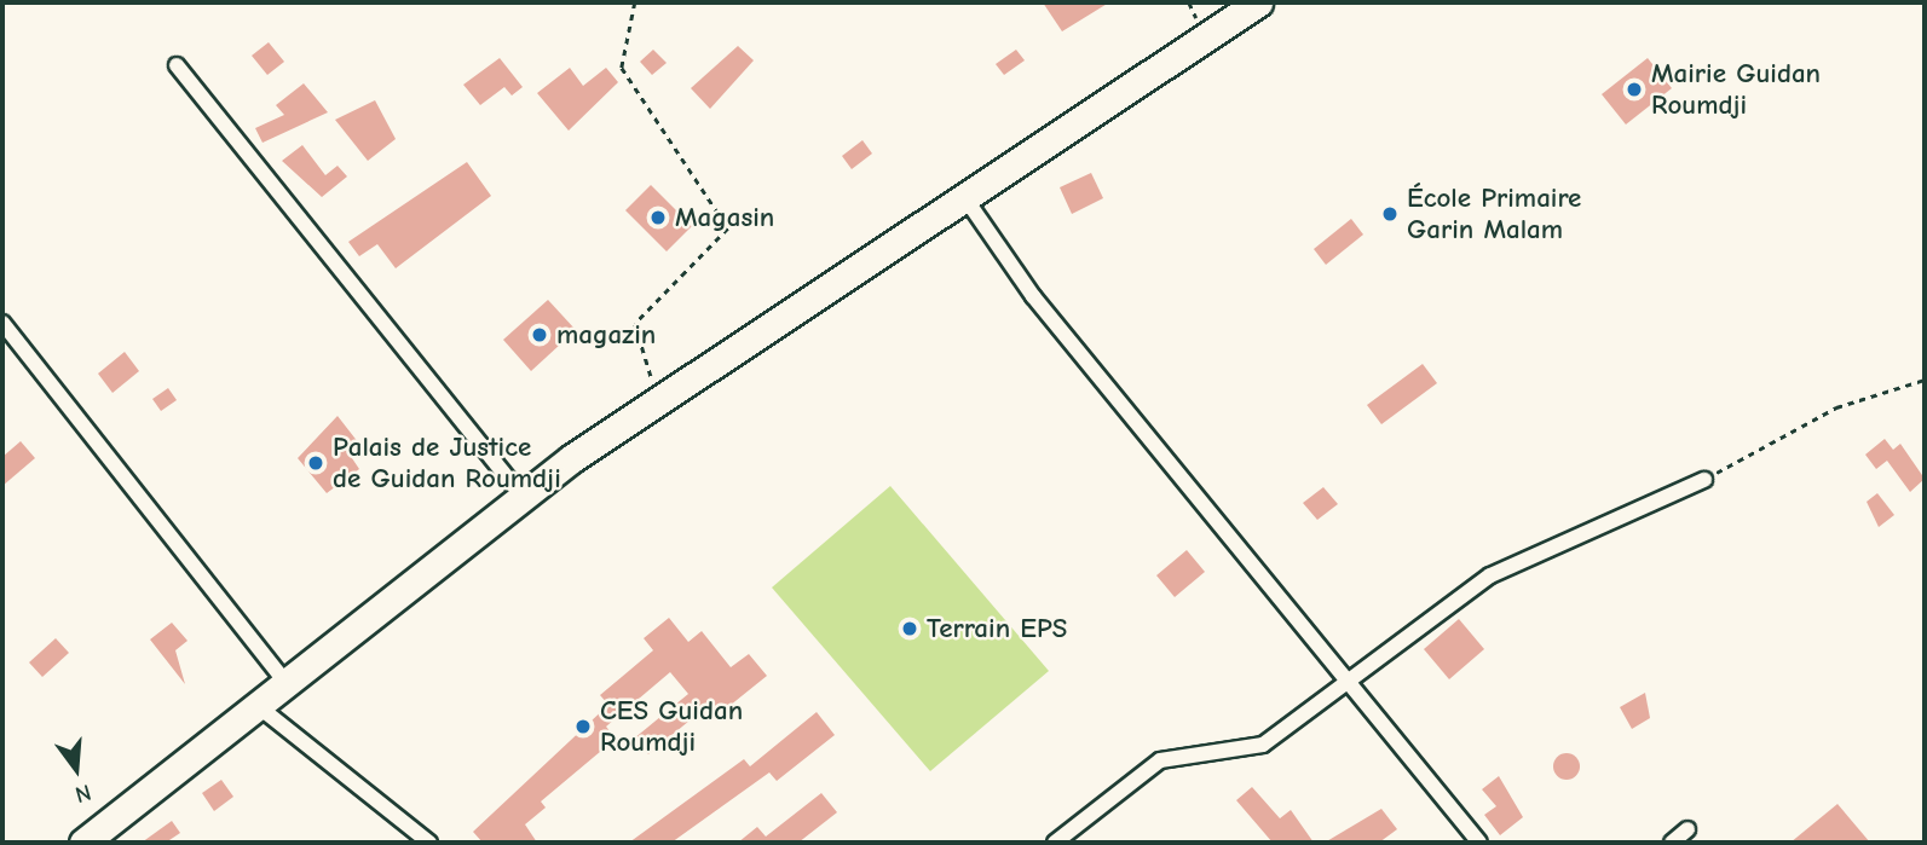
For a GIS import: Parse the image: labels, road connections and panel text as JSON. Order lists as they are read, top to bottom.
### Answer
{
  "places": [
    "Mairie Guidan Roumdji",
    "École Primaire Garin Malam",
    "Magasin",
    "magazin",
    "Palais de Justice de Guidan Roumdji",
    "Terrain EPS",
    "CES Guidan Roumdji"
  ],
  "north": "bottom"
}
